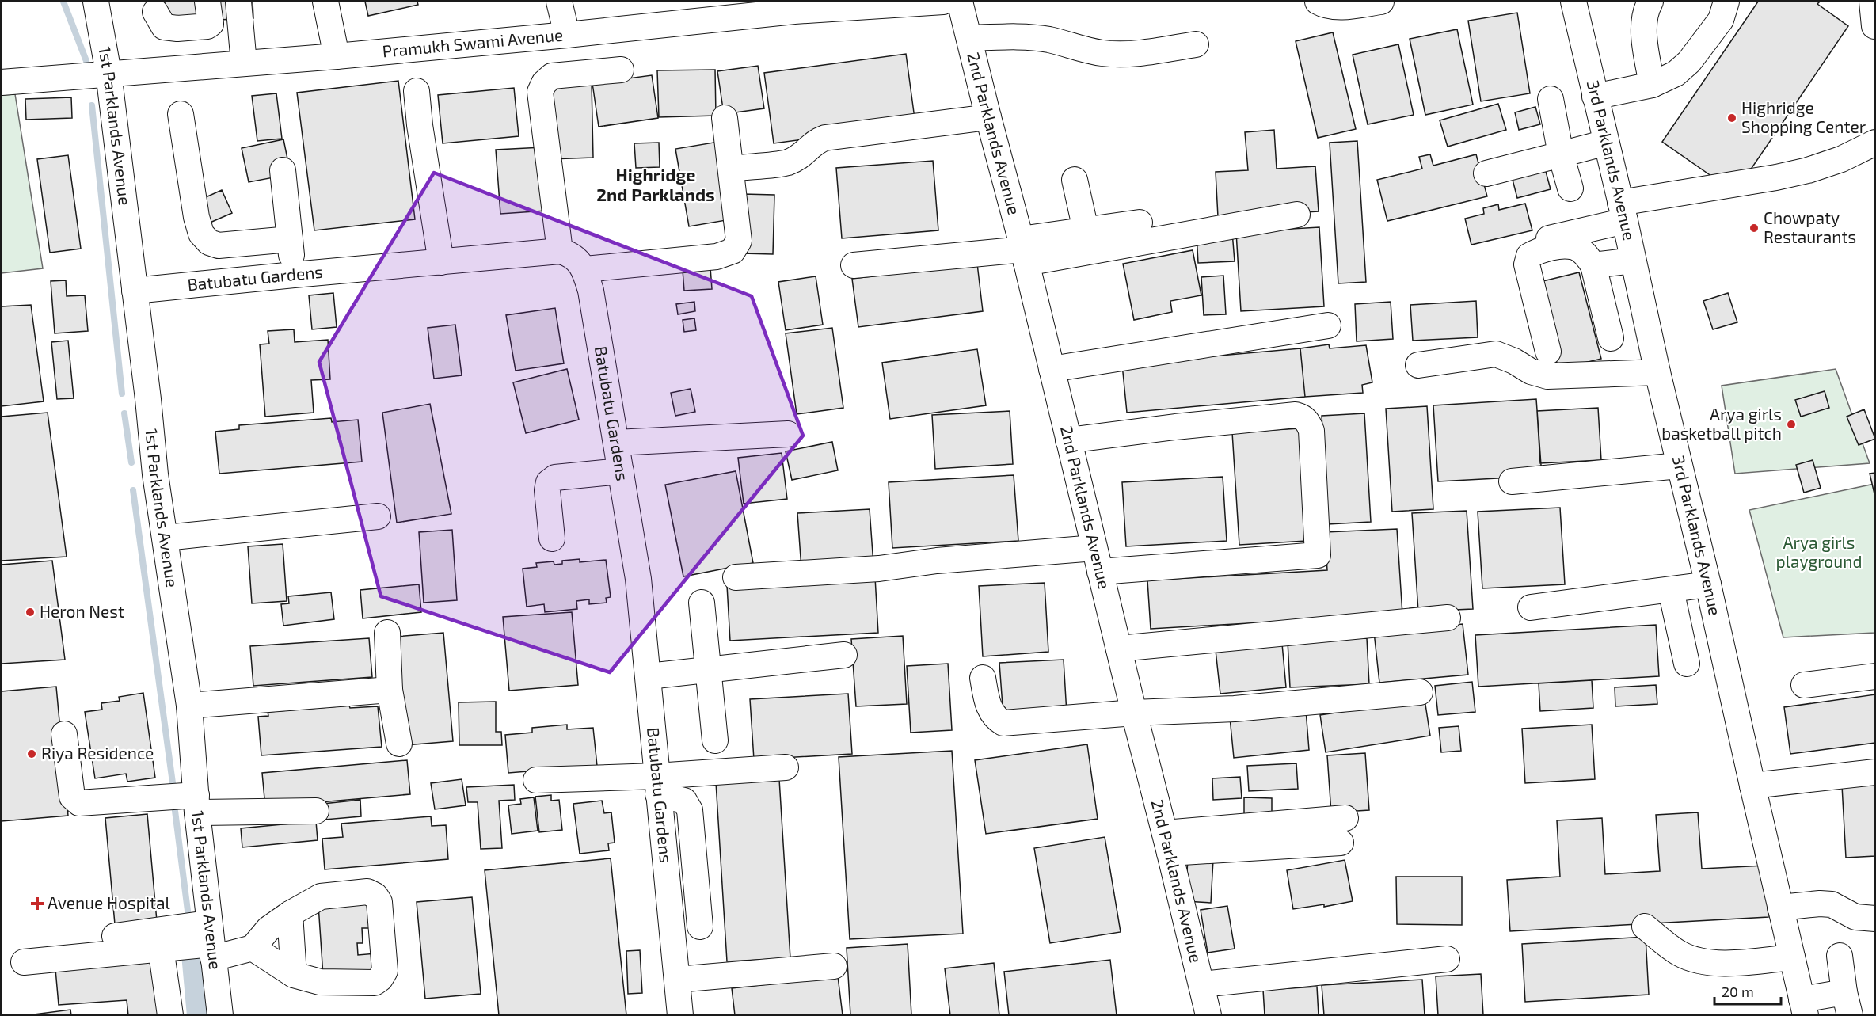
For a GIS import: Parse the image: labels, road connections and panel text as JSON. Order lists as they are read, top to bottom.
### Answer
{
  "streets": {
    "street": [
      "Pramukh Swami Avenue",
      "1st Parklands Avenue",
      "2nd Parklands Avenue",
      "3rd Parklands Avenue",
      "Batubatu Gardens"
    ]
  },
  "crossings": [
    ["Pramukh Swami Avenue", "1st Parklands Avenue"],
    ["1st Parklands Avenue", "Batubatu Gardens"]
  ],
  "districts": ["Highridge 2nd Parklands"],
  "parks": ["Arya girls playground"],
  "places": {
    "other": [
      "Highridge Shopping Center",
      "Chowpaty Restaurants",
      "Arya girls basketball pitch",
      "Heron Nest",
      "Riya Residence"
    ],
    "health": ["Avenue Hospital"]
  },
  "scale_bar": "20 m"
}
